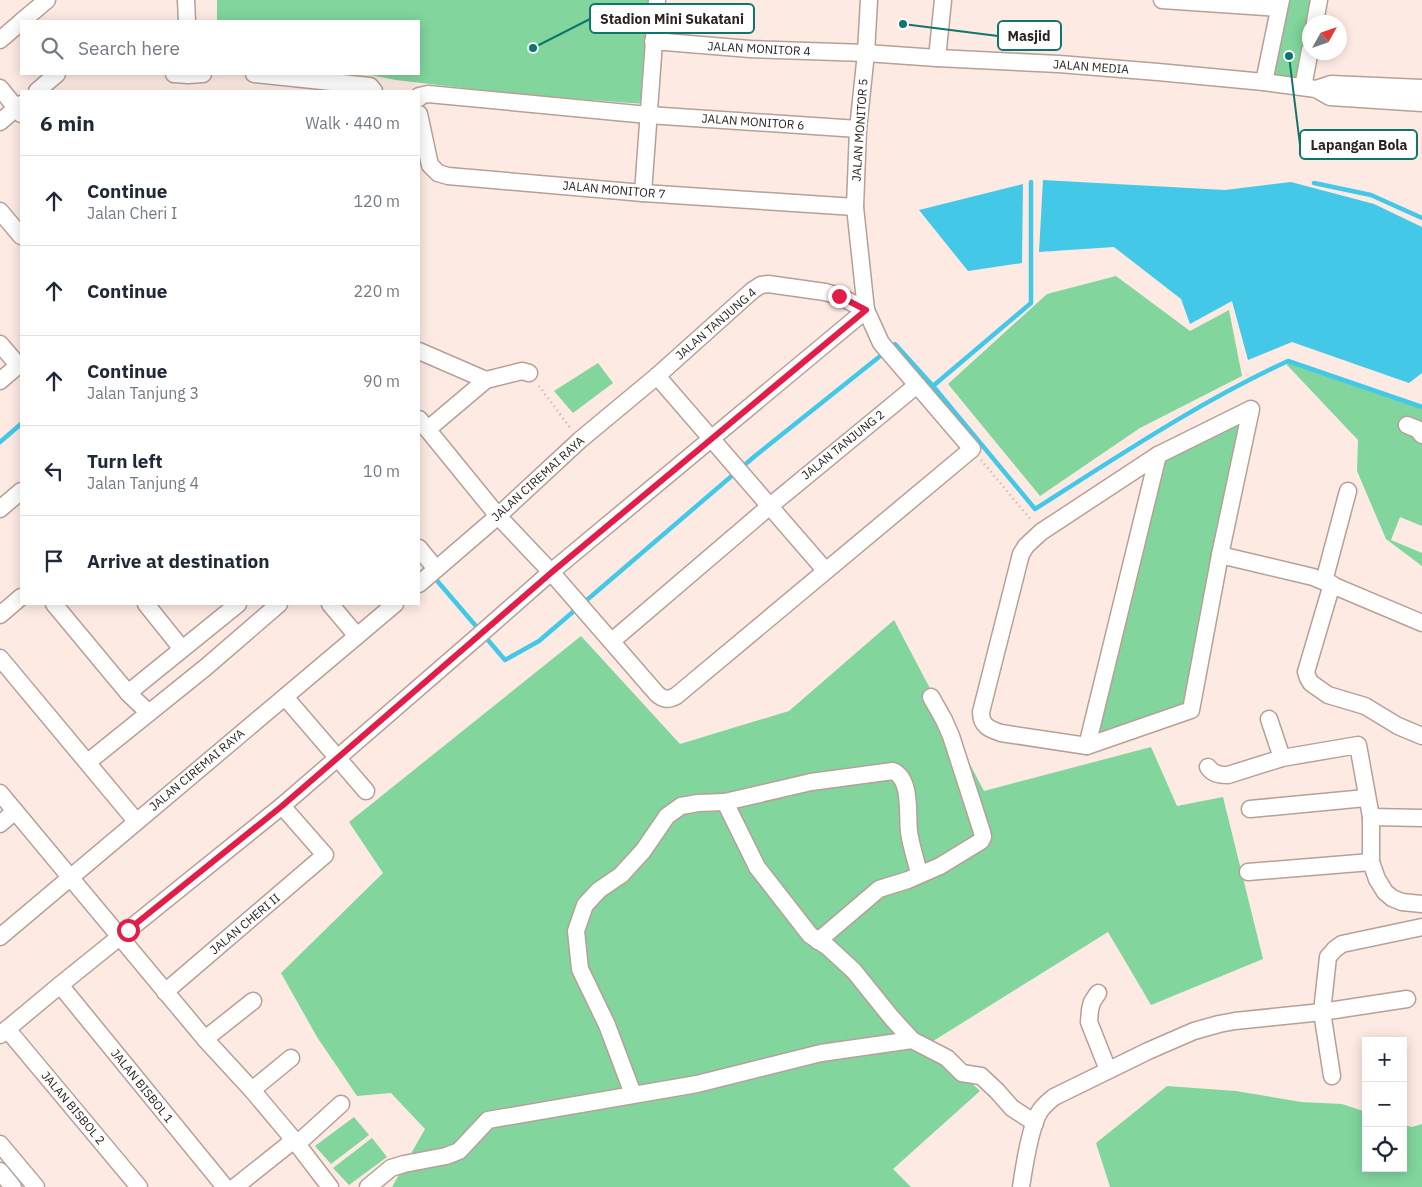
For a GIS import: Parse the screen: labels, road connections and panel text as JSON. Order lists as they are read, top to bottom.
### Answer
{
  "streets": {
    "street": [
      "JALAN MONITOR 4",
      "JALAN MEDIA",
      "JALAN MONITOR 6",
      "JALAN MONITOR 5",
      "JALAN MONITOR 7",
      "JALAN TANJUNG 4",
      "JALAN TANJUNG 2",
      "JALAN CIREMAI RAYA",
      "JALAN CHERI II",
      "JALAN BISBOL 1",
      "JALAN BISBOL 2"
    ]
  },
  "crossings": [
    ["JALAN MONITOR 4", "JALAN MEDIA"],
    ["JALAN MONITOR 4", "JALAN MONITOR 5"],
    ["JALAN MEDIA", "JALAN MONITOR 5"],
    ["JALAN MONITOR 6", "JALAN MONITOR 5"],
    ["JALAN MONITOR 5", "JALAN MONITOR 7"],
    ["JALAN MONITOR 5", "JALAN TANJUNG 4"],
    ["JALAN MONITOR 5", "JALAN TANJUNG 2"],
    ["JALAN TANJUNG 4", "JALAN CIREMAI RAYA"]
  ],
  "places": ["Masjid", "Stadion Mini Sukatani", "Lapangan Bola"],
  "north": "top right",
  "page": {
    "search": "Search here",
    "heading": ["6 min", "Walk · 440 m"],
    "list": [
      ["Continue", "Jalan Cheri I", "120 m"],
      ["Continue", "220 m"],
      ["Continue", "Jalan Tanjung 3", "90 m"],
      ["Turn left", "Jalan Tanjung 4", "10 m"],
      "Arrive at destination"
    ],
    "map_buttons": ["+", "−"]
  }
}
